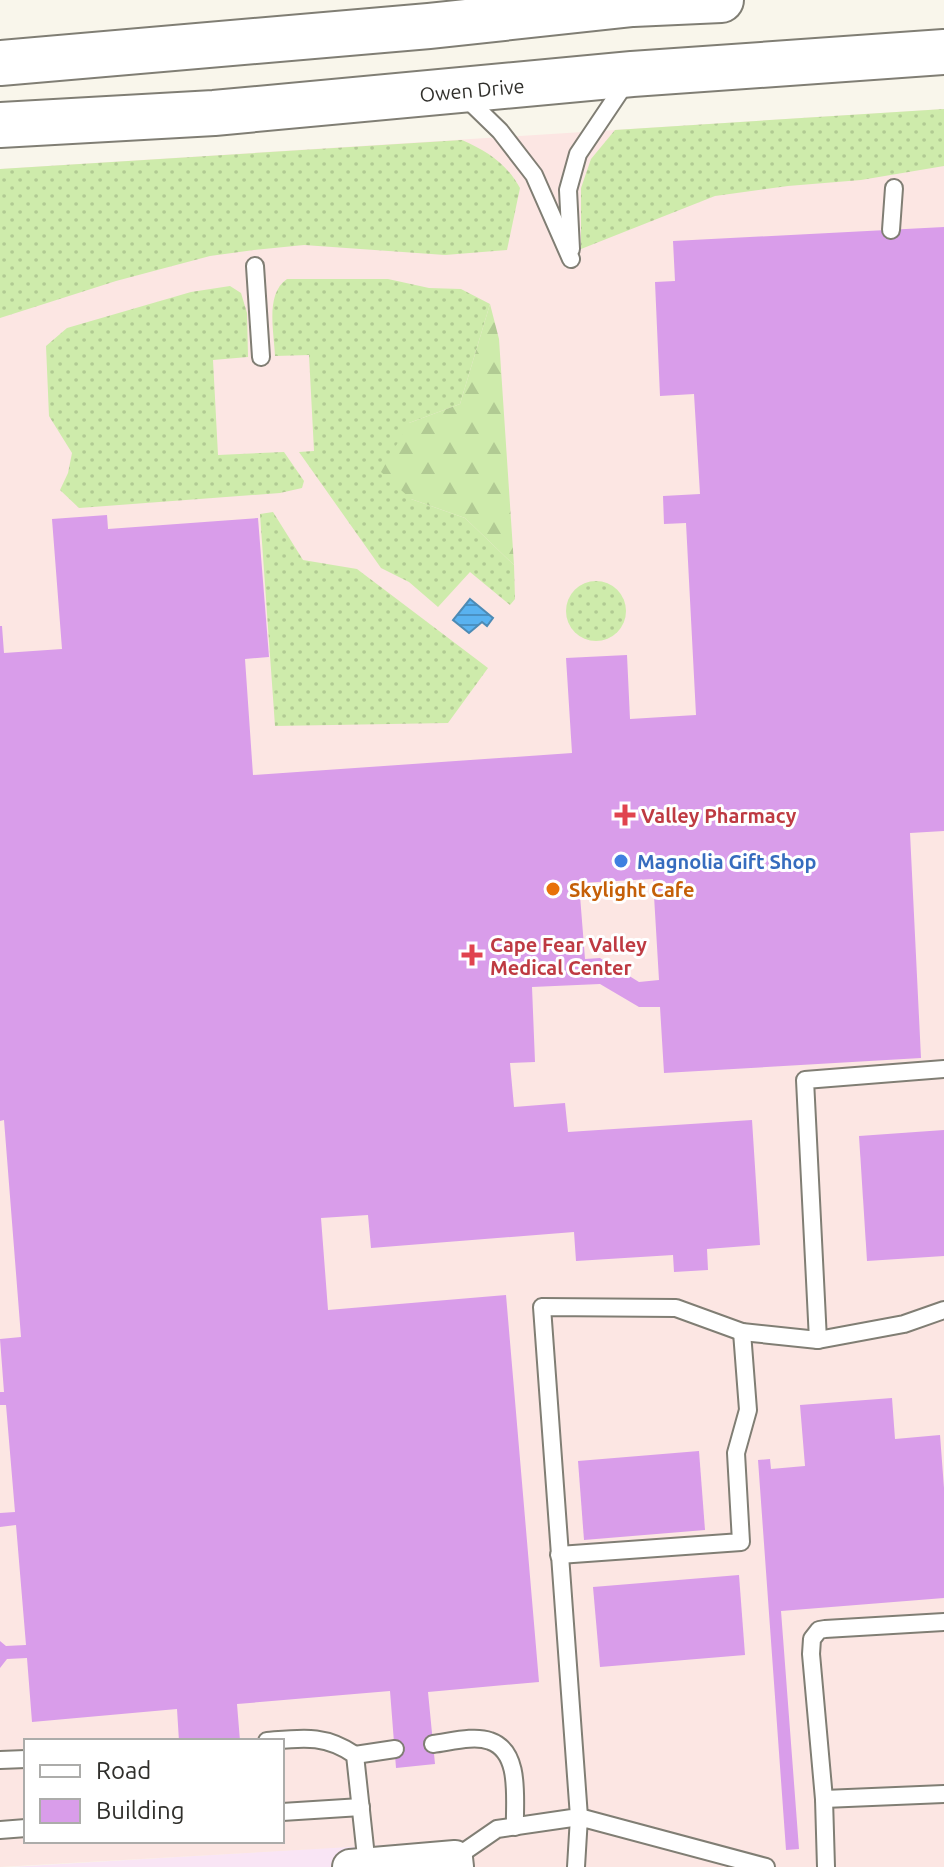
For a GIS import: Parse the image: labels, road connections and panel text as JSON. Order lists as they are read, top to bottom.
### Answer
{
  "streets": {
    "highway": ["Owen Drive"]
  },
  "places": {
    "health": ["Valley Pharmacy", "Cape Fear Valley Medical Center"],
    "other": ["Magnolia Gift Shop", "Skylight Cafe"]
  },
  "legend": ["Road", "Building"]
}
